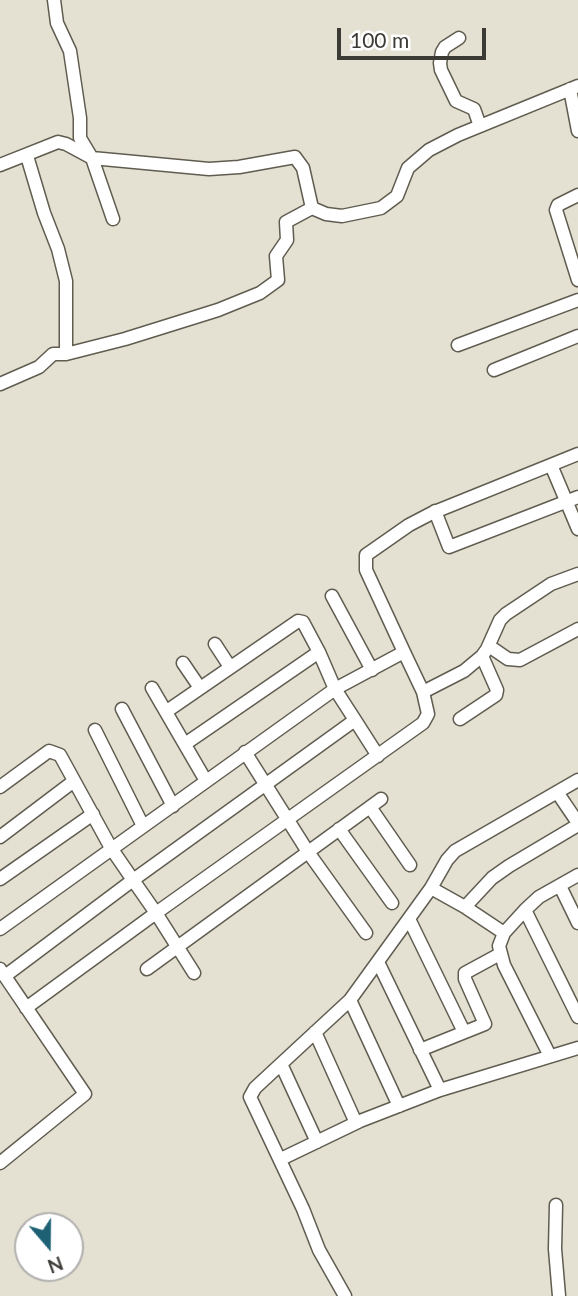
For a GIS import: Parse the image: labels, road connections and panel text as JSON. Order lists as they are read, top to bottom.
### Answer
{
  "scale_bar": "100 m",
  "north": "bottom"
}
